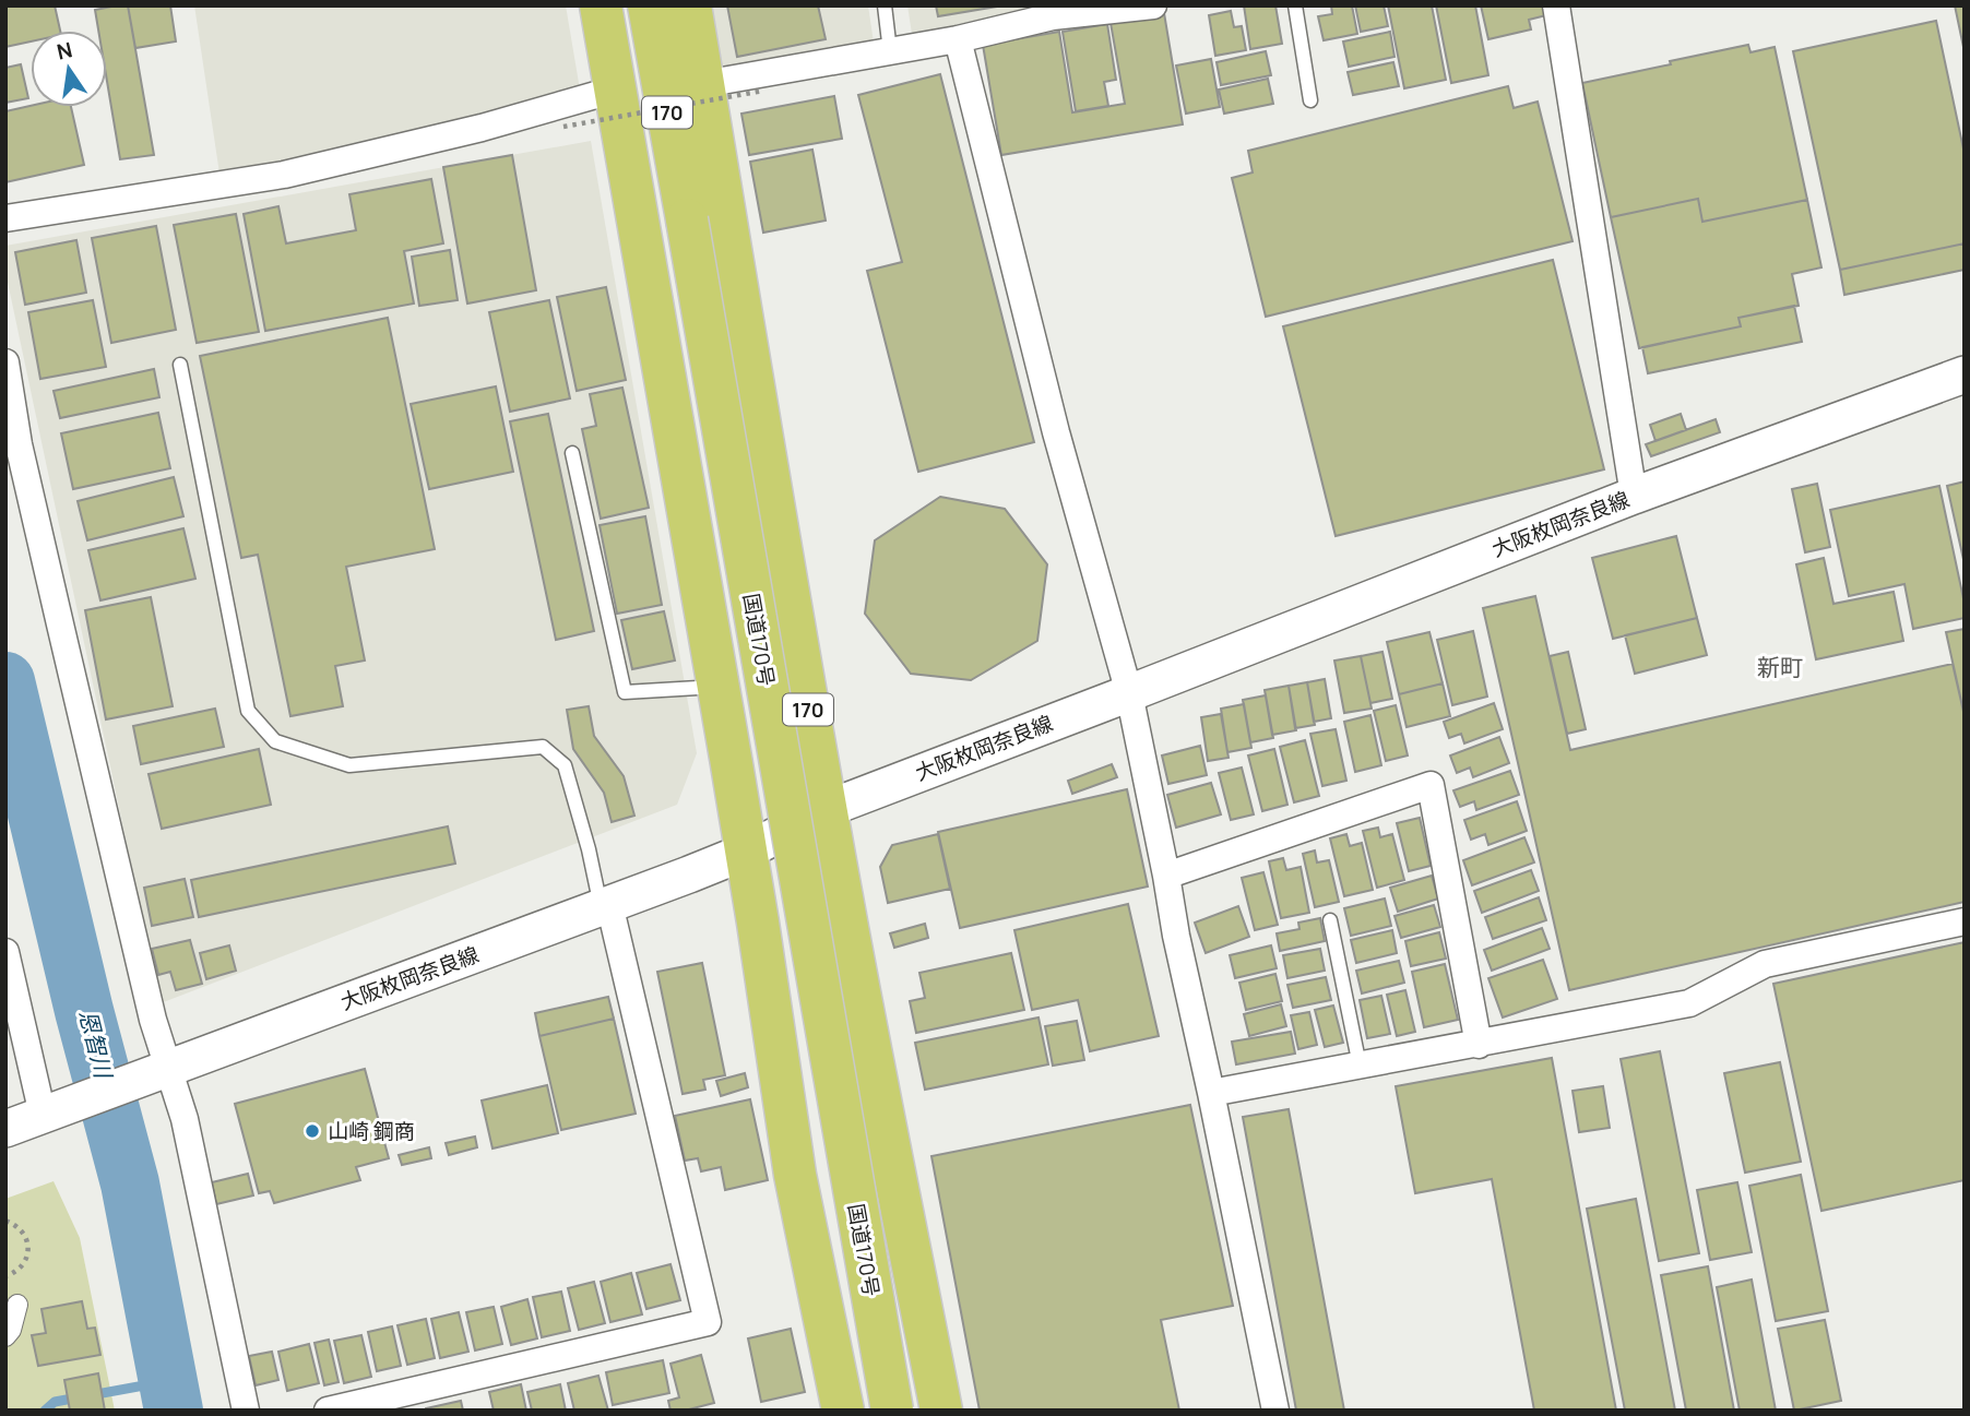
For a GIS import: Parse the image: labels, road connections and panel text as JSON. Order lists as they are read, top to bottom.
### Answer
{
  "streets": {
    "highway": ["170", "国道170号"],
    "main road": ["大阪枚岡奈良線"]
  },
  "crossings": [
    ["170", "大阪枚岡奈良線"]
  ],
  "districts": ["新町"],
  "water": ["恩智川"],
  "places": ["山崎 鋼商"],
  "north": "top"
}
